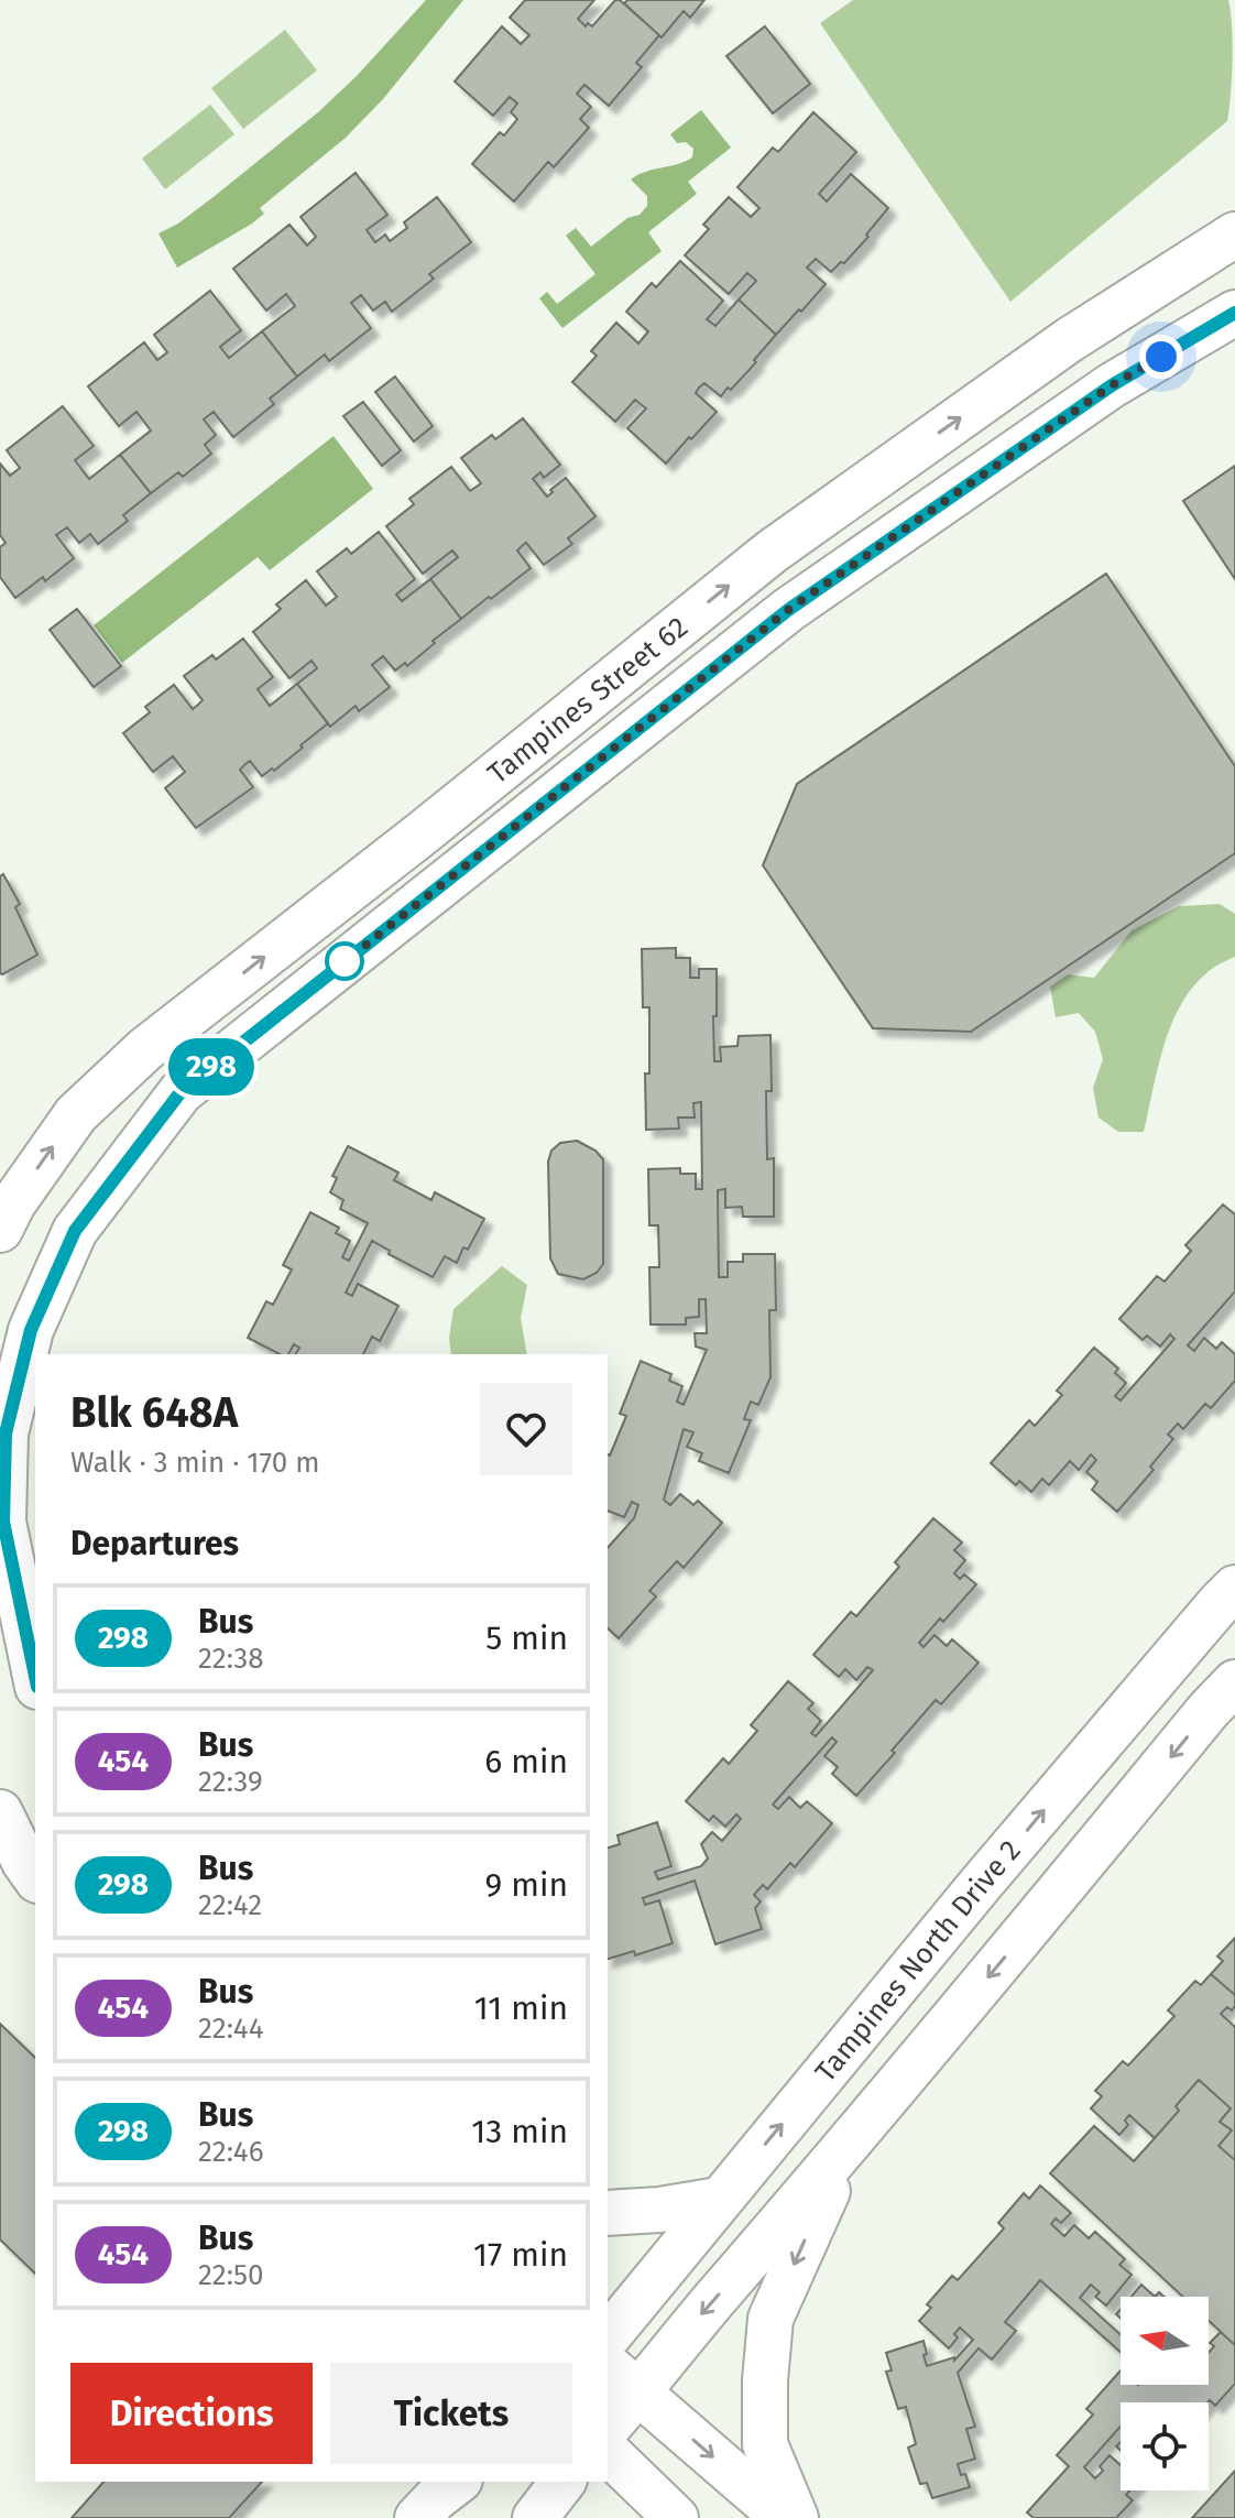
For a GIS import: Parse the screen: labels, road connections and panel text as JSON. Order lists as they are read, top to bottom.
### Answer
{
  "streets": {
    "street": ["Tampines Street 62", "Tampines North Drive 2"]
  },
  "lines": ["bus line 298"],
  "north": "left",
  "page": {
    "on_map": "298",
    "heading": [
      ["Blk 648A", "Walk · 3 min · 170 m"],
      "Departures"
    ],
    "list": [
      {
        "mark": "298",
        "name": "Bus",
        "note": "22:38",
        "value": "5 min"
      },
      {
        "mark": "454",
        "name": "Bus",
        "note": "22:39",
        "value": "6 min"
      },
      {
        "mark": "298",
        "name": "Bus",
        "note": "22:42",
        "value": "9 min"
      },
      {
        "mark": "454",
        "name": "Bus",
        "note": "22:44",
        "value": "11 min"
      },
      {
        "mark": "298",
        "name": "Bus",
        "note": "22:46",
        "value": "13 min"
      },
      {
        "mark": "454",
        "name": "Bus",
        "note": "22:50",
        "value": "17 min"
      }
    ],
    "buttons": ["Directions", "Tickets"]
  }
}
